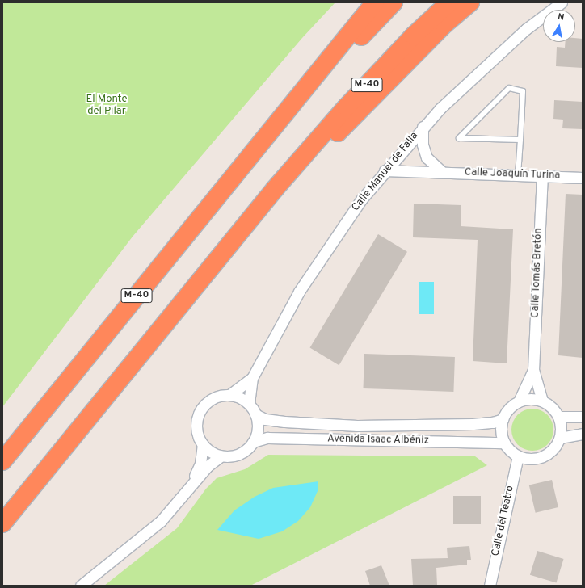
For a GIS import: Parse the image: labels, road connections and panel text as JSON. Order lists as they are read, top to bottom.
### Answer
{
  "streets": {
    "highway": ["M-40"],
    "street": [
      "Calle Manuel de Falla",
      "Calle Joaquín Turina",
      "Calle Tomás Bretón",
      "Avenida Isaac Albéniz",
      "Calle del Teatro"
    ]
  },
  "crossings": [
    ["Calle Manuel de Falla", "Calle Joaquín Turina"],
    ["Calle Manuel de Falla", "Avenida Isaac Albéniz"],
    ["Calle Joaquín Turina", "Calle Tomás Bretón"],
    ["Calle Tomás Bretón", "Avenida Isaac Albéniz"],
    ["Calle Tomás Bretón", "Calle del Teatro"],
    ["Avenida Isaac Albéniz", "Calle del Teatro"]
  ],
  "parks": ["El Monte del Pilar"],
  "north": "top"
}
